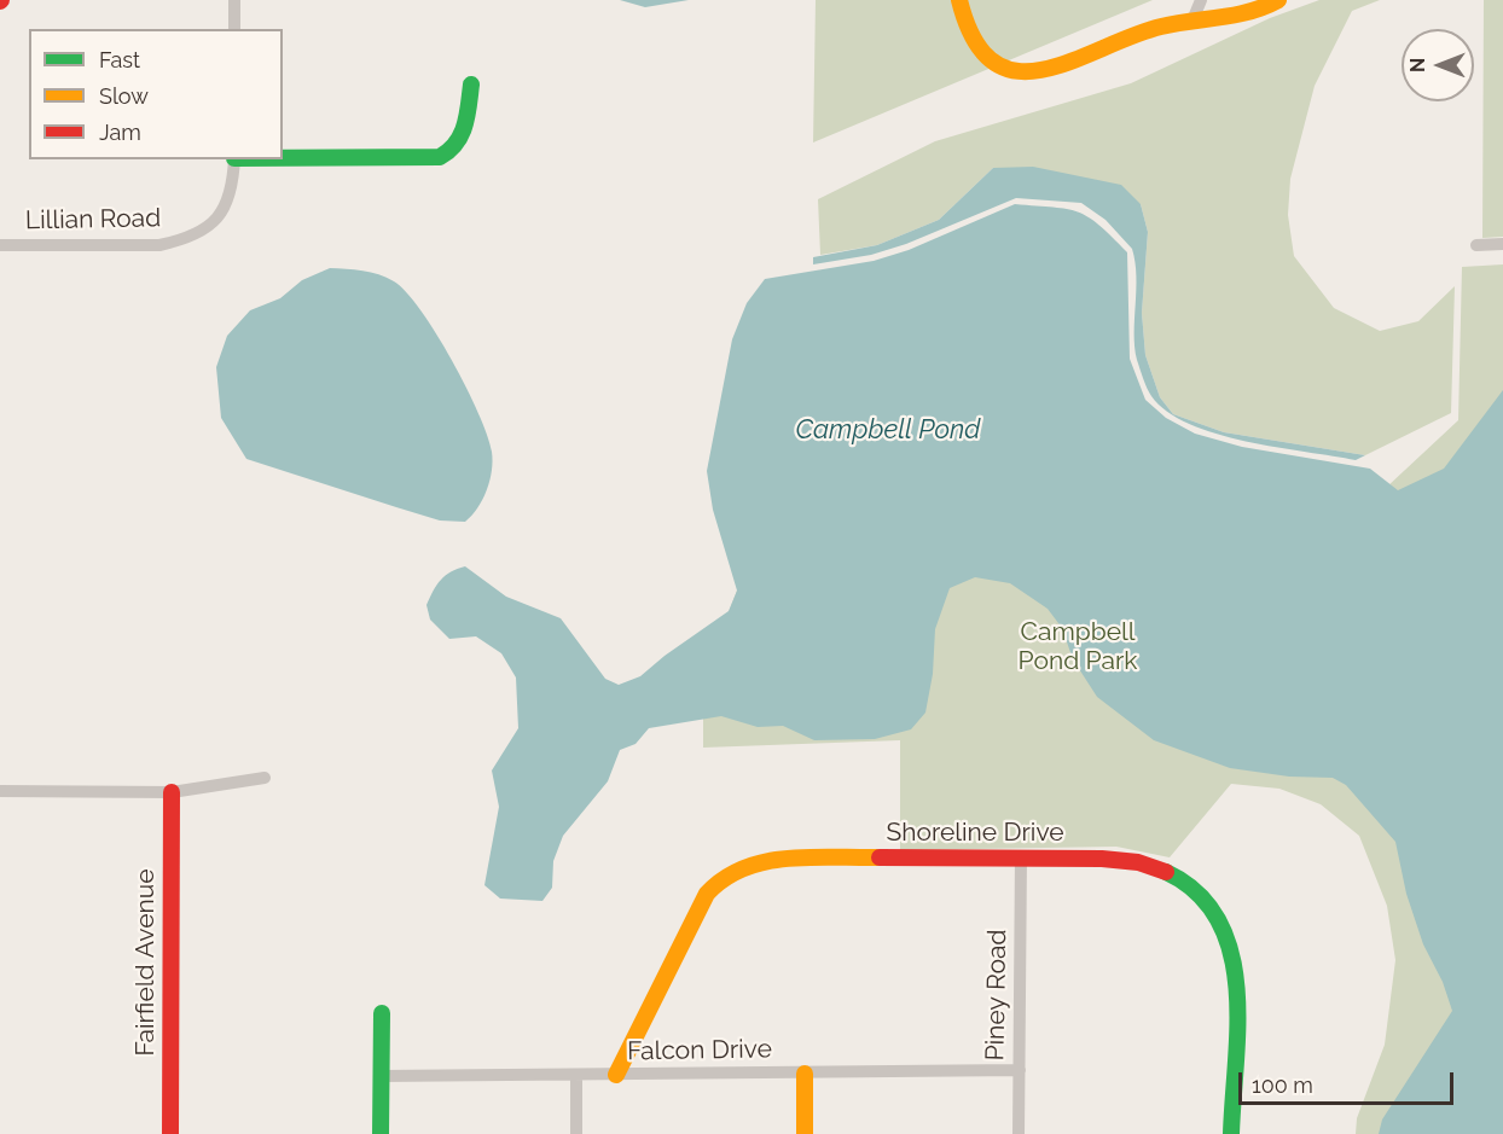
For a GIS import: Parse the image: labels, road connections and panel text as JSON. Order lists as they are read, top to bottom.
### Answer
{
  "streets": {
    "street": [
      "Lillian Road",
      "Shoreline Drive",
      "Fairfield Avenue",
      "Piney Road",
      "Falcon Drive"
    ]
  },
  "crossings": [
    ["Shoreline Drive", "Piney Road"],
    ["Shoreline Drive", "Falcon Drive"],
    ["Piney Road", "Falcon Drive"]
  ],
  "water": ["Campbell Pond"],
  "parks": ["Campbell Pond Park"],
  "legend": ["Fast", "Slow", "Jam"],
  "scale_bar": "100 m",
  "north": "left"
}
